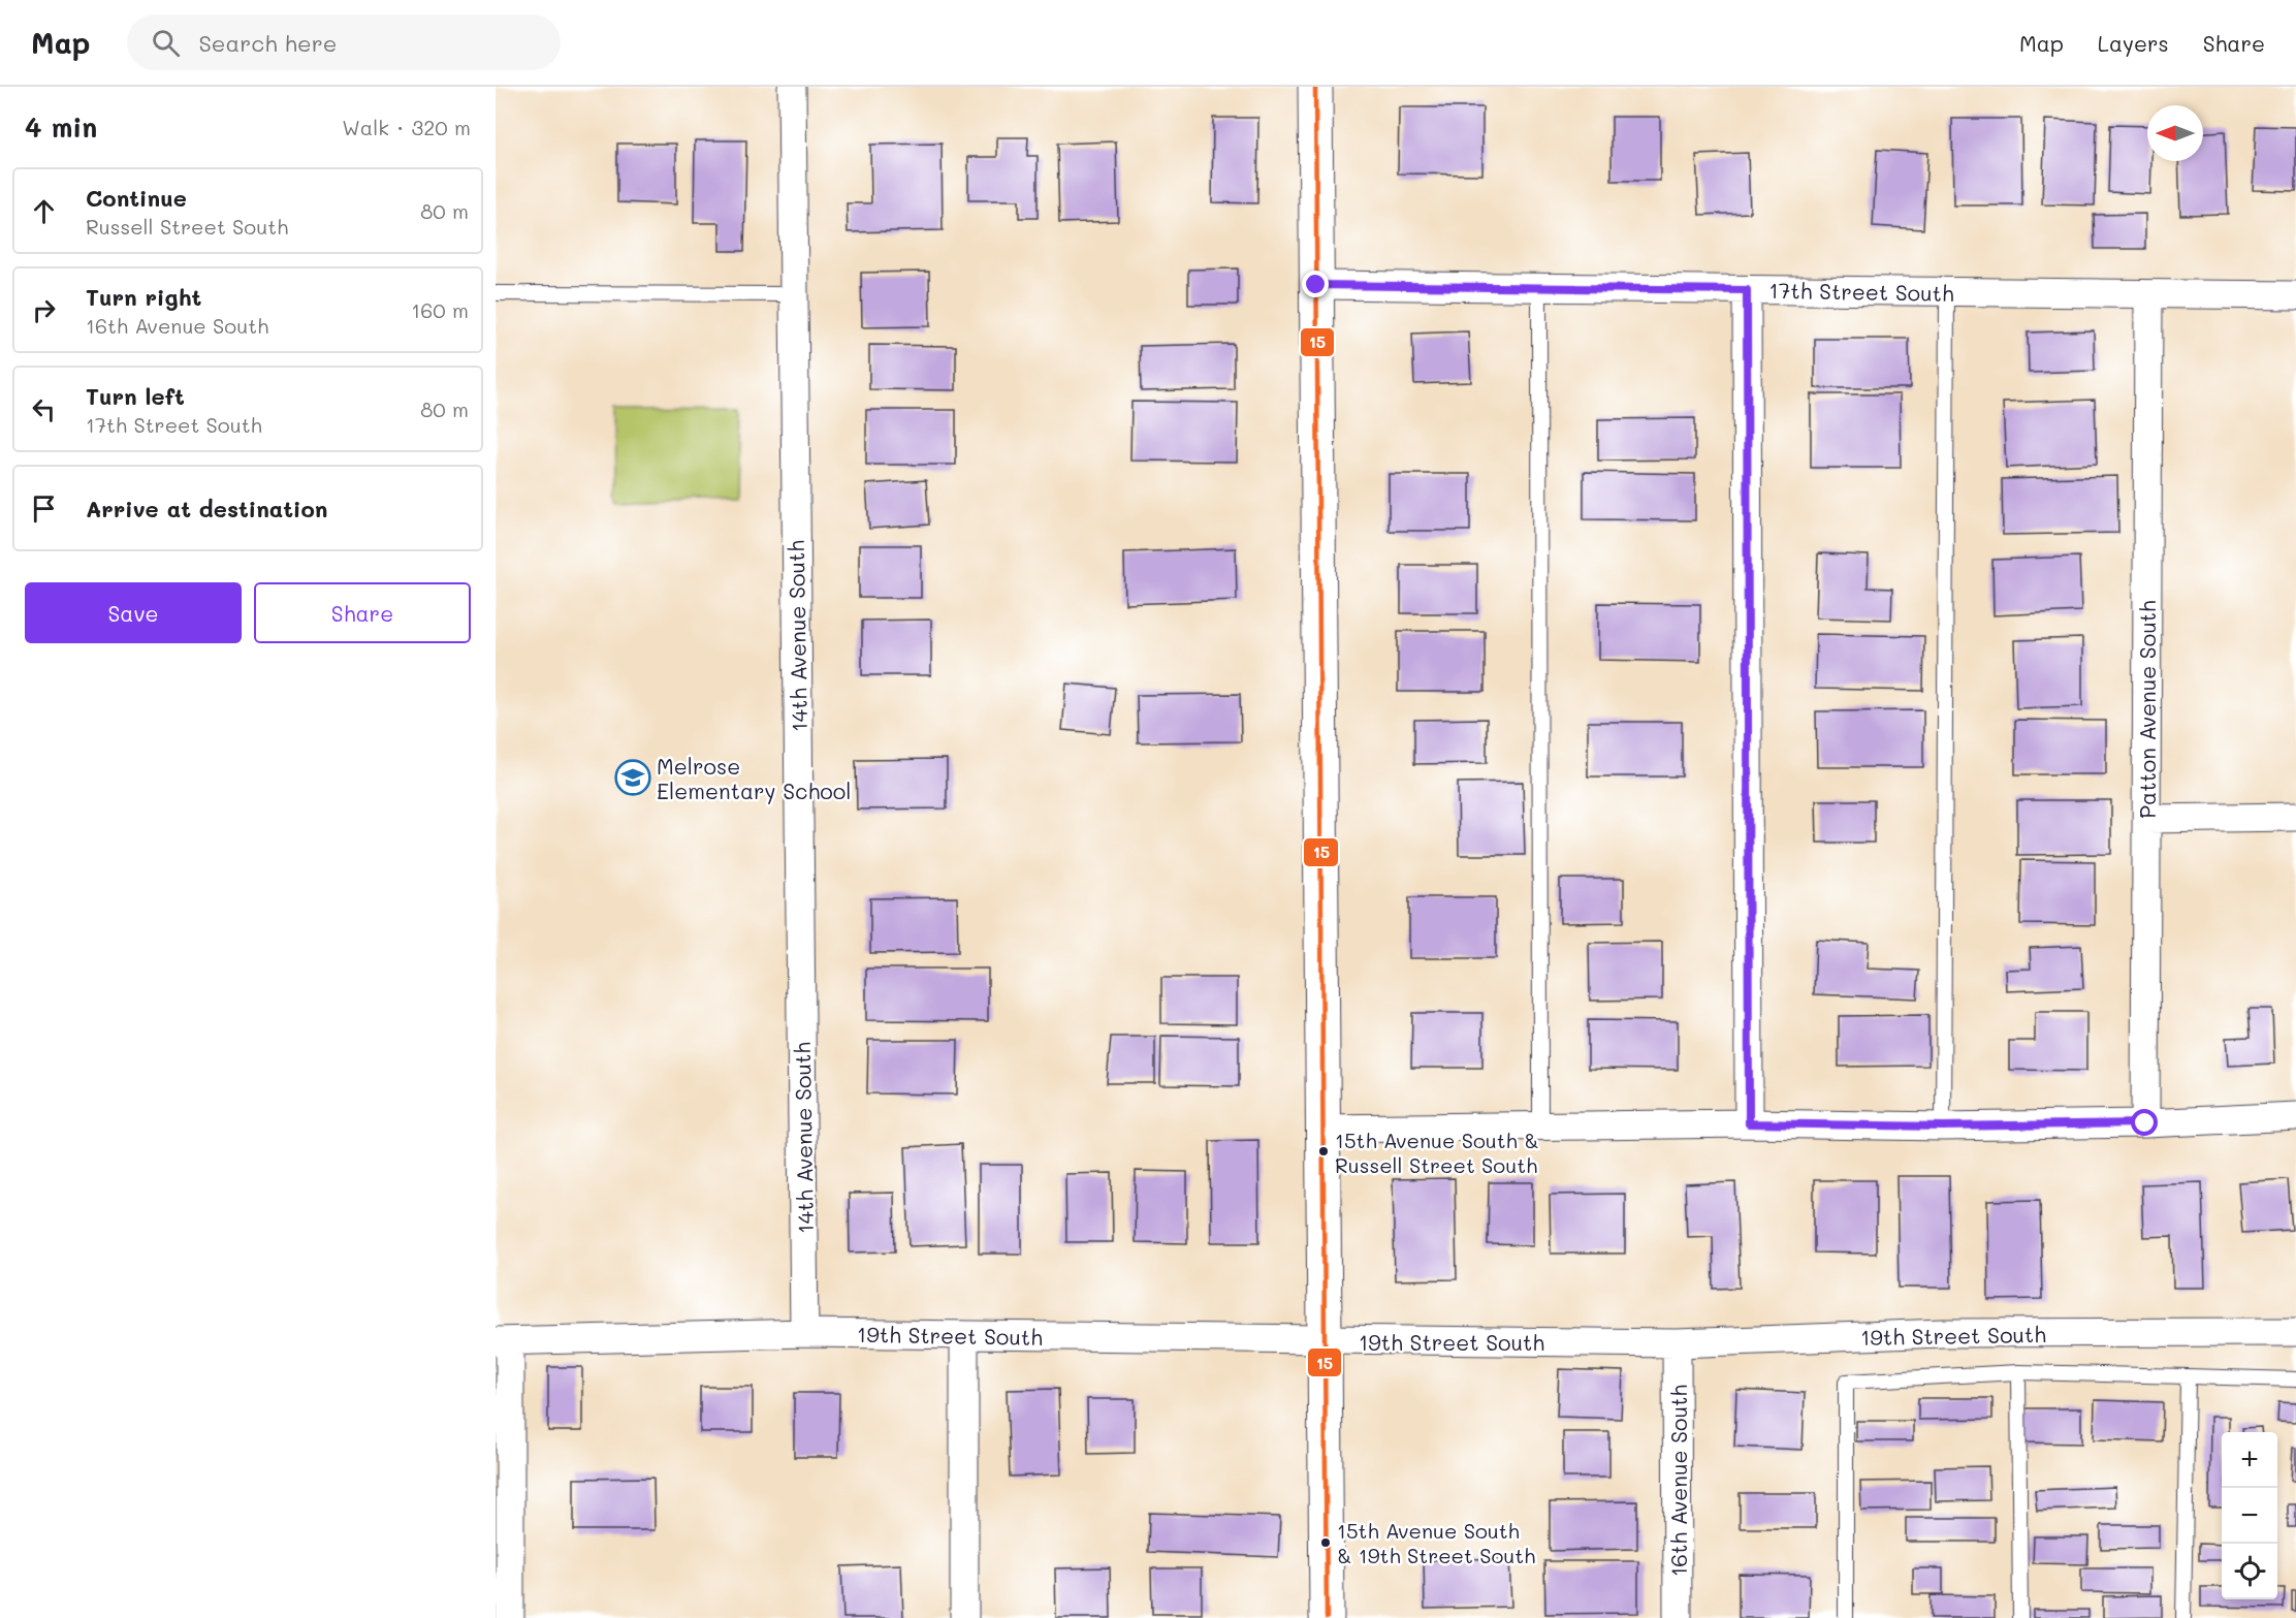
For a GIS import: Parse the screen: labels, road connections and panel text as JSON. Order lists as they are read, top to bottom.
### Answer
{
  "streets": {
    "street": [
      "17th Street South",
      "14th Avenue South",
      "Patton Avenue South",
      "19th Street South",
      "16th Avenue South"
    ]
  },
  "crossings": [
    ["17th Street South", "Patton Avenue South"],
    ["14th Avenue South", "19th Street South"],
    ["19th Street South", "16th Avenue South"]
  ],
  "places": {
    "school or university": ["Melrose Elementary School"],
    "other": ["15th Avenue South & Russell Street South", "15th Avenue South & 19th Street South"]
  },
  "lines": ["transit line 15"],
  "north": "left",
  "page": {
    "header": "Map",
    "search": "Search here",
    "nav": ["Map", "Layers", "Share"],
    "heading": ["4 min", "Walk · 320 m"],
    "list": [
      ["Continue", "Russell Street South", "80 m"],
      ["Turn right", "16th Avenue South", "160 m"],
      ["Turn left", "17th Street South", "80 m"],
      "Arrive at destination"
    ],
    "buttons": ["Save", "Share"],
    "map_buttons": ["+", "−"]
  }
}
